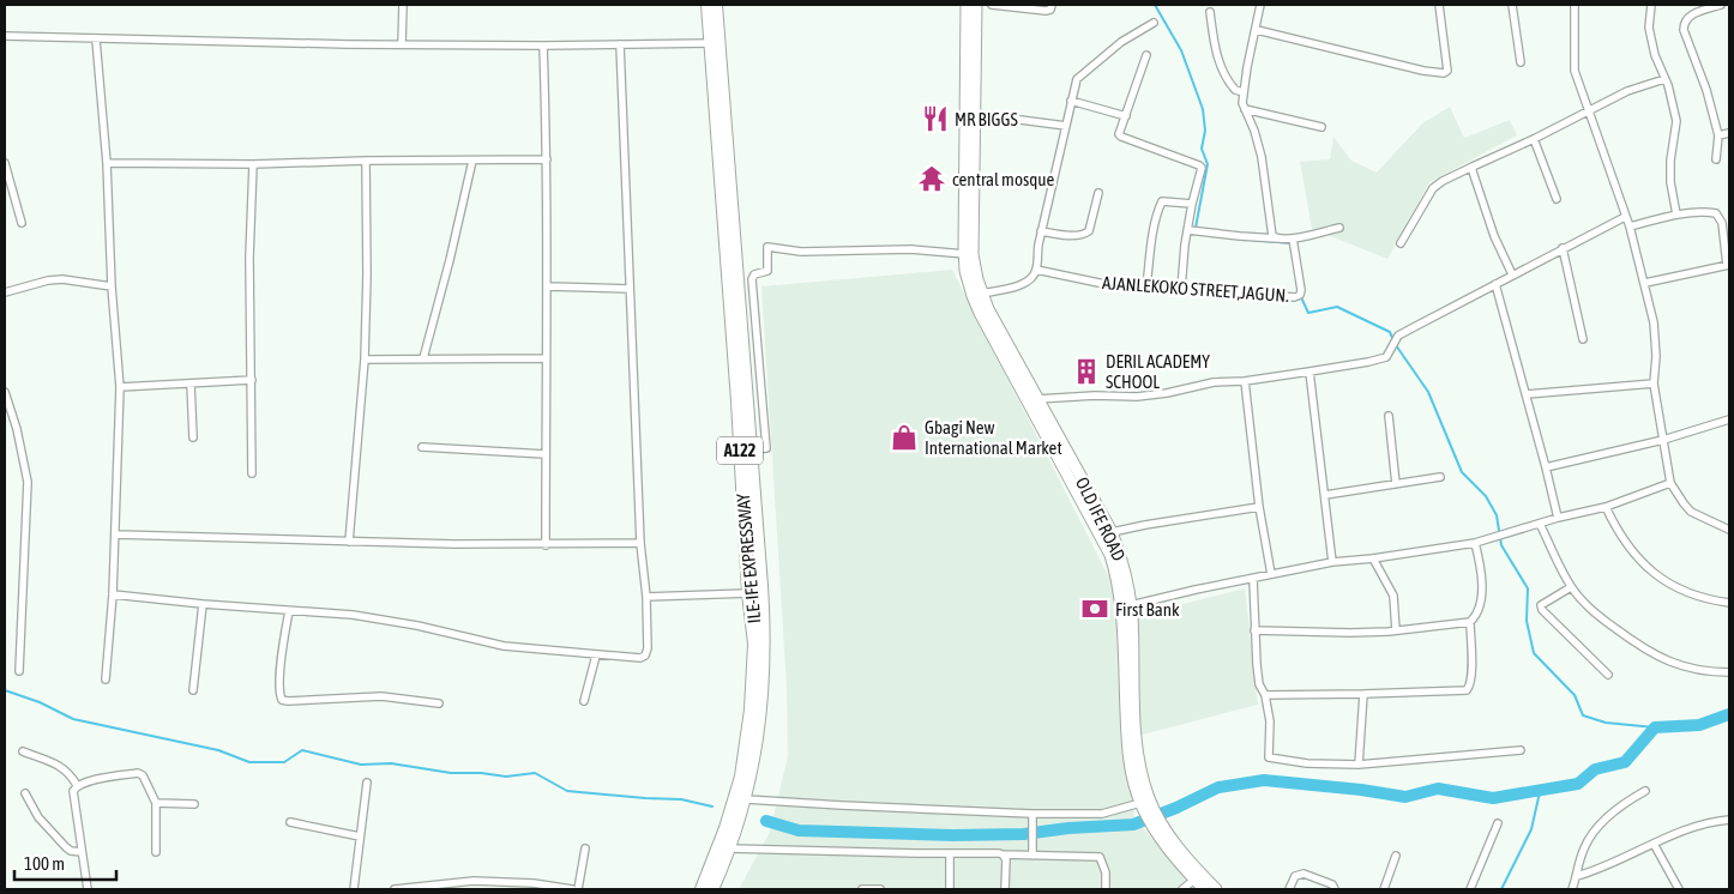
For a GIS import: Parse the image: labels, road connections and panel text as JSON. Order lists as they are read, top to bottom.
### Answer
{
  "streets": {
    "highway": ["A122", "ILE-IFE EXPRESSWAY"],
    "main road": ["OLD IFE ROAD"],
    "street": ["AJANLEKOKO STREET,JAGUN."]
  },
  "places": {
    "restaurant": ["MR BIGGS"],
    "temple": ["central mosque"],
    "building": ["DERIL ACADEMY SCHOOL"],
    "shop": ["Gbagi New International Market"],
    "bank": ["First Bank"]
  },
  "scale_bar": "100 m"
}
